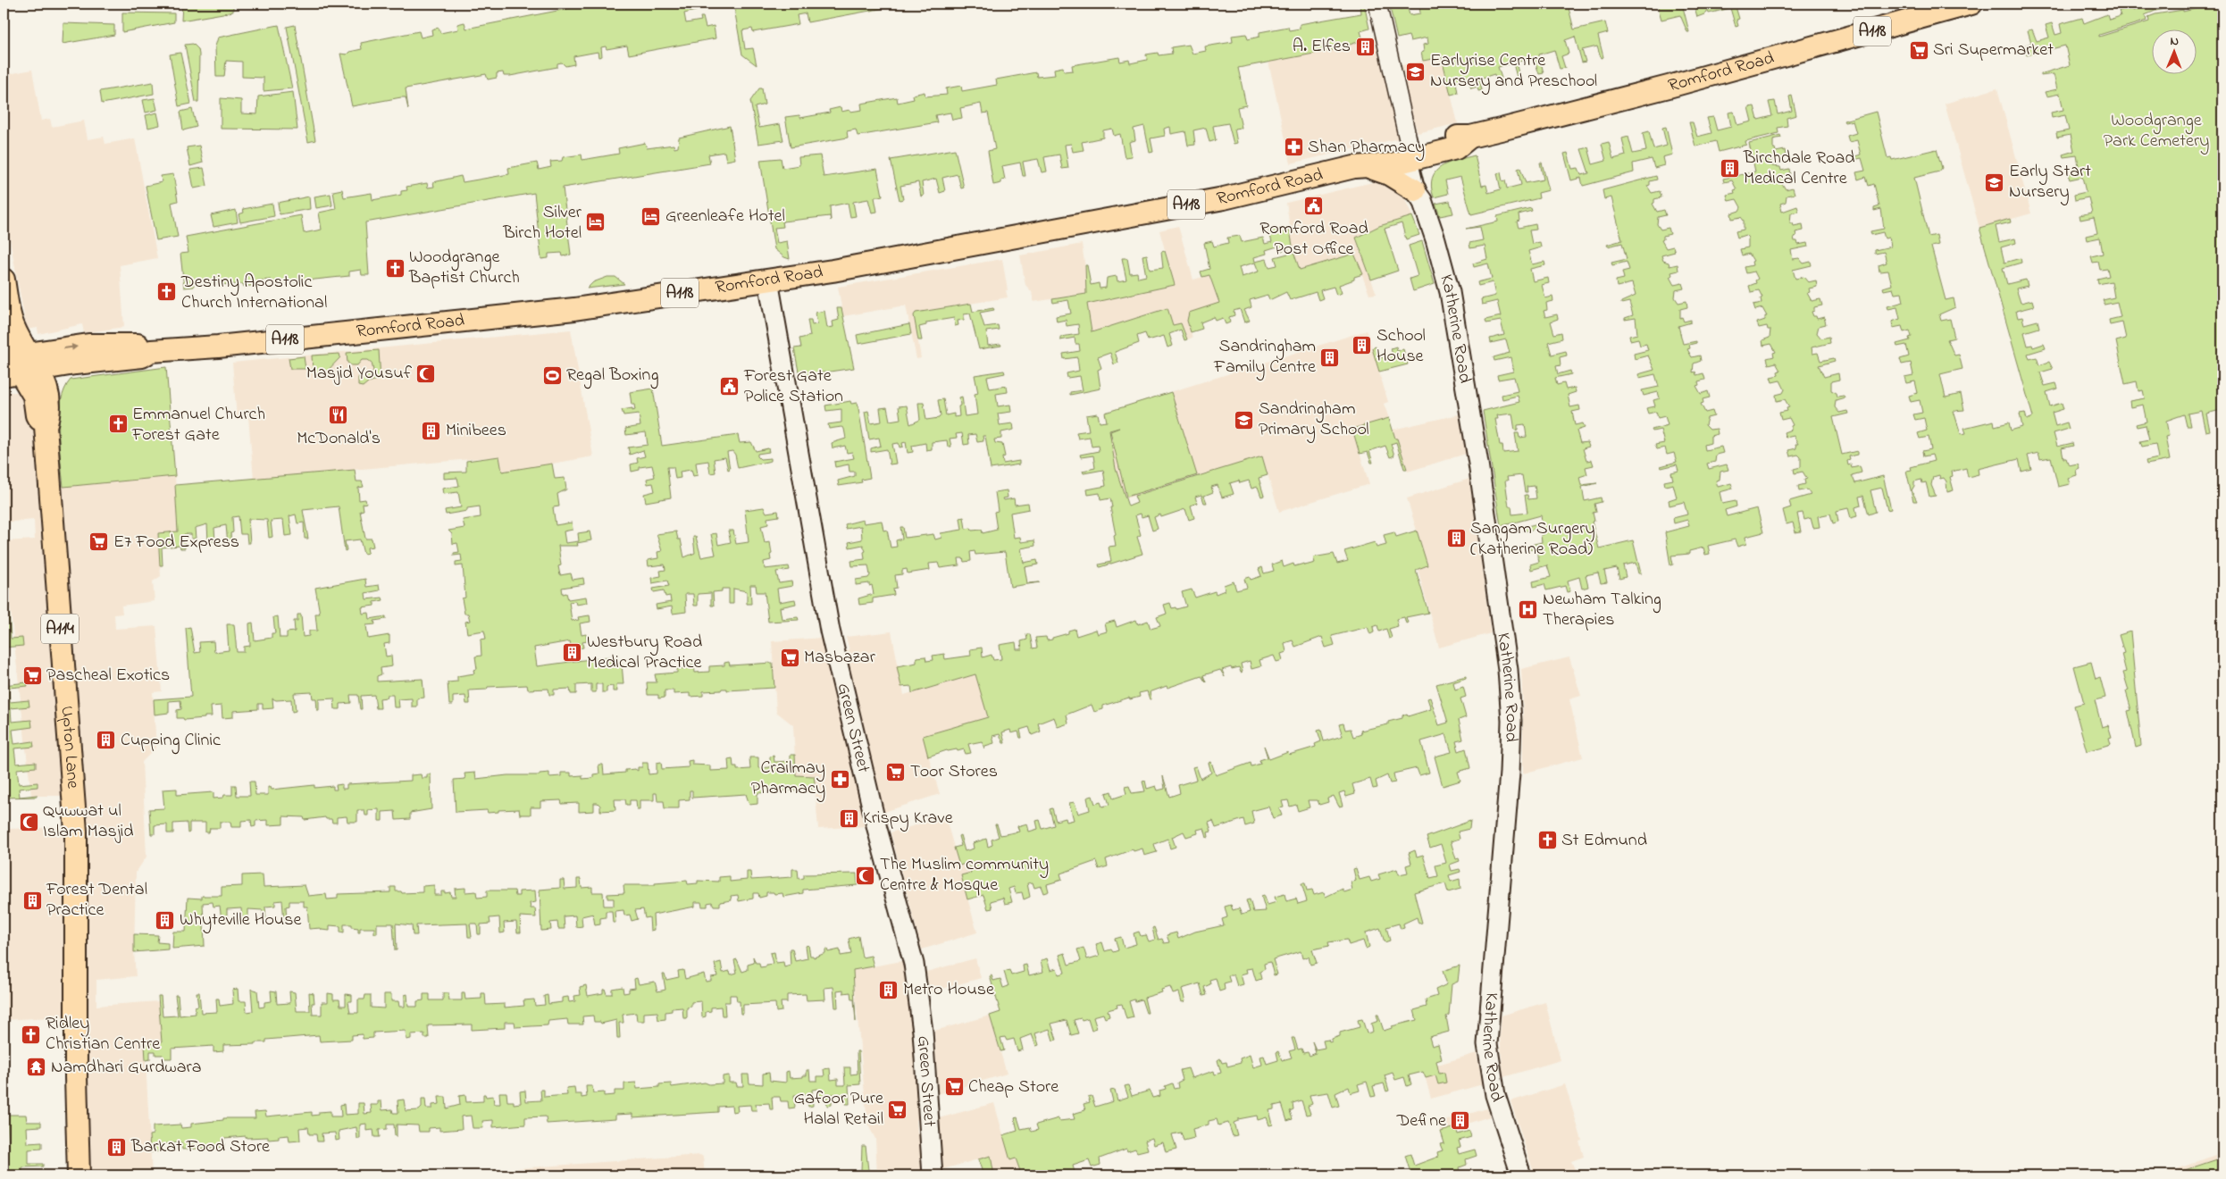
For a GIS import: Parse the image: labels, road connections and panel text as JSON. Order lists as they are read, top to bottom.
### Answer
{
  "streets": {
    "main road": [
      "A118",
      "Romford Road",
      "Katherine Road",
      "A114",
      "Green Street",
      "Upton Lane"
    ]
  },
  "crossings": [
    ["Romford Road", "Katherine Road"],
    ["Romford Road", "A114"],
    ["Romford Road", "Green Street"],
    ["Romford Road", "Upton Lane"],
    ["A114", "Upton Lane"]
  ],
  "parks": ["Woodgrange Park Cemetery"],
  "places": {
    "building": [
      "A. Elfes",
      "Birchdale Road Medical Centre",
      "School House",
      "Sandringham Family Centre",
      "Minibees",
      "Sangam Surgery (Katherine Road)",
      "Westbury Road Medical Practice",
      "Cupping Clinic",
      "Krispy Krave",
      "Forest Dental Practice",
      "Whyteville House",
      "Metro House",
      "Define",
      "Barkat Food Store"
    ],
    "supermarket": [
      "Sri Supermarket",
      "E7 Food Express",
      "Masbazar",
      "Pascheal Exotics",
      "Toor Stores",
      "Cheap Store",
      "Gafoor Pure Halal Retail"
    ],
    "school or university": ["Earlyrise Centre Nursery and Preschool", "Early Start Nursery", "Sandringham Primary School"],
    "pharmacy": ["Shan Pharmacy", "Crailmay Pharmacy"],
    "public building": ["Romford Road Post Office", "Forest Gate Police Station"],
    "hotel": ["Greenleafe Hotel", "Silver Birch Hotel"],
    "church": [
      "Woodgrange Baptist Church",
      "Destiny Apostolic Church International",
      "Emmanuel Church Forest Gate",
      "St Edmund",
      "Ridley Christian Centre"
    ],
    "mosque": ["Masjid Yousuf", "Quwwat ul Islam Masjid", "The Muslim community Centre & Mosque"],
    "sports": ["Regal Boxing"],
    "restaurant": ["McDonald's"],
    "hospital": ["Newham Talking Therapies"],
    "temple": ["Namdhari Gurdwara"]
  },
  "north": "top"
}
